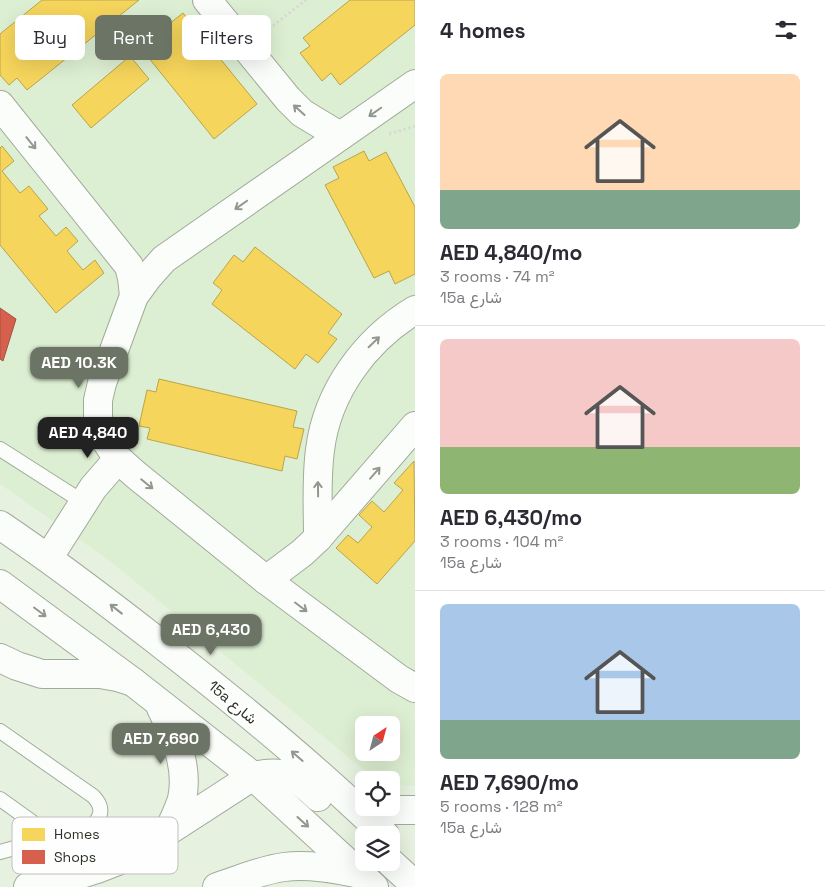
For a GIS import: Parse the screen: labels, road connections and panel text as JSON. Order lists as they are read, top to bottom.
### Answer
{
  "streets": {
    "street": ["15a شارع"]
  },
  "legend": ["Homes", "Shops"],
  "north": "top right",
  "page": {
    "heading": "4 homes",
    "chip": ["Buy", "Rent", "Filters"],
    "list": [
      {
        "name": "AED 4,840/mo",
        "note": "3 rooms · 74 m² · 15a شارع"
      },
      {
        "name": "AED 6,430/mo",
        "note": "3 rooms · 104 m² · 15a شارع"
      },
      {
        "name": "AED 7,690/mo",
        "note": "5 rooms · 128 m² · 15a شارع"
      }
    ],
    "price": [
      "AED 10.3K",
      "AED 4,840",
      "AED 6,430",
      "AED 7,690"
    ]
  }
}
